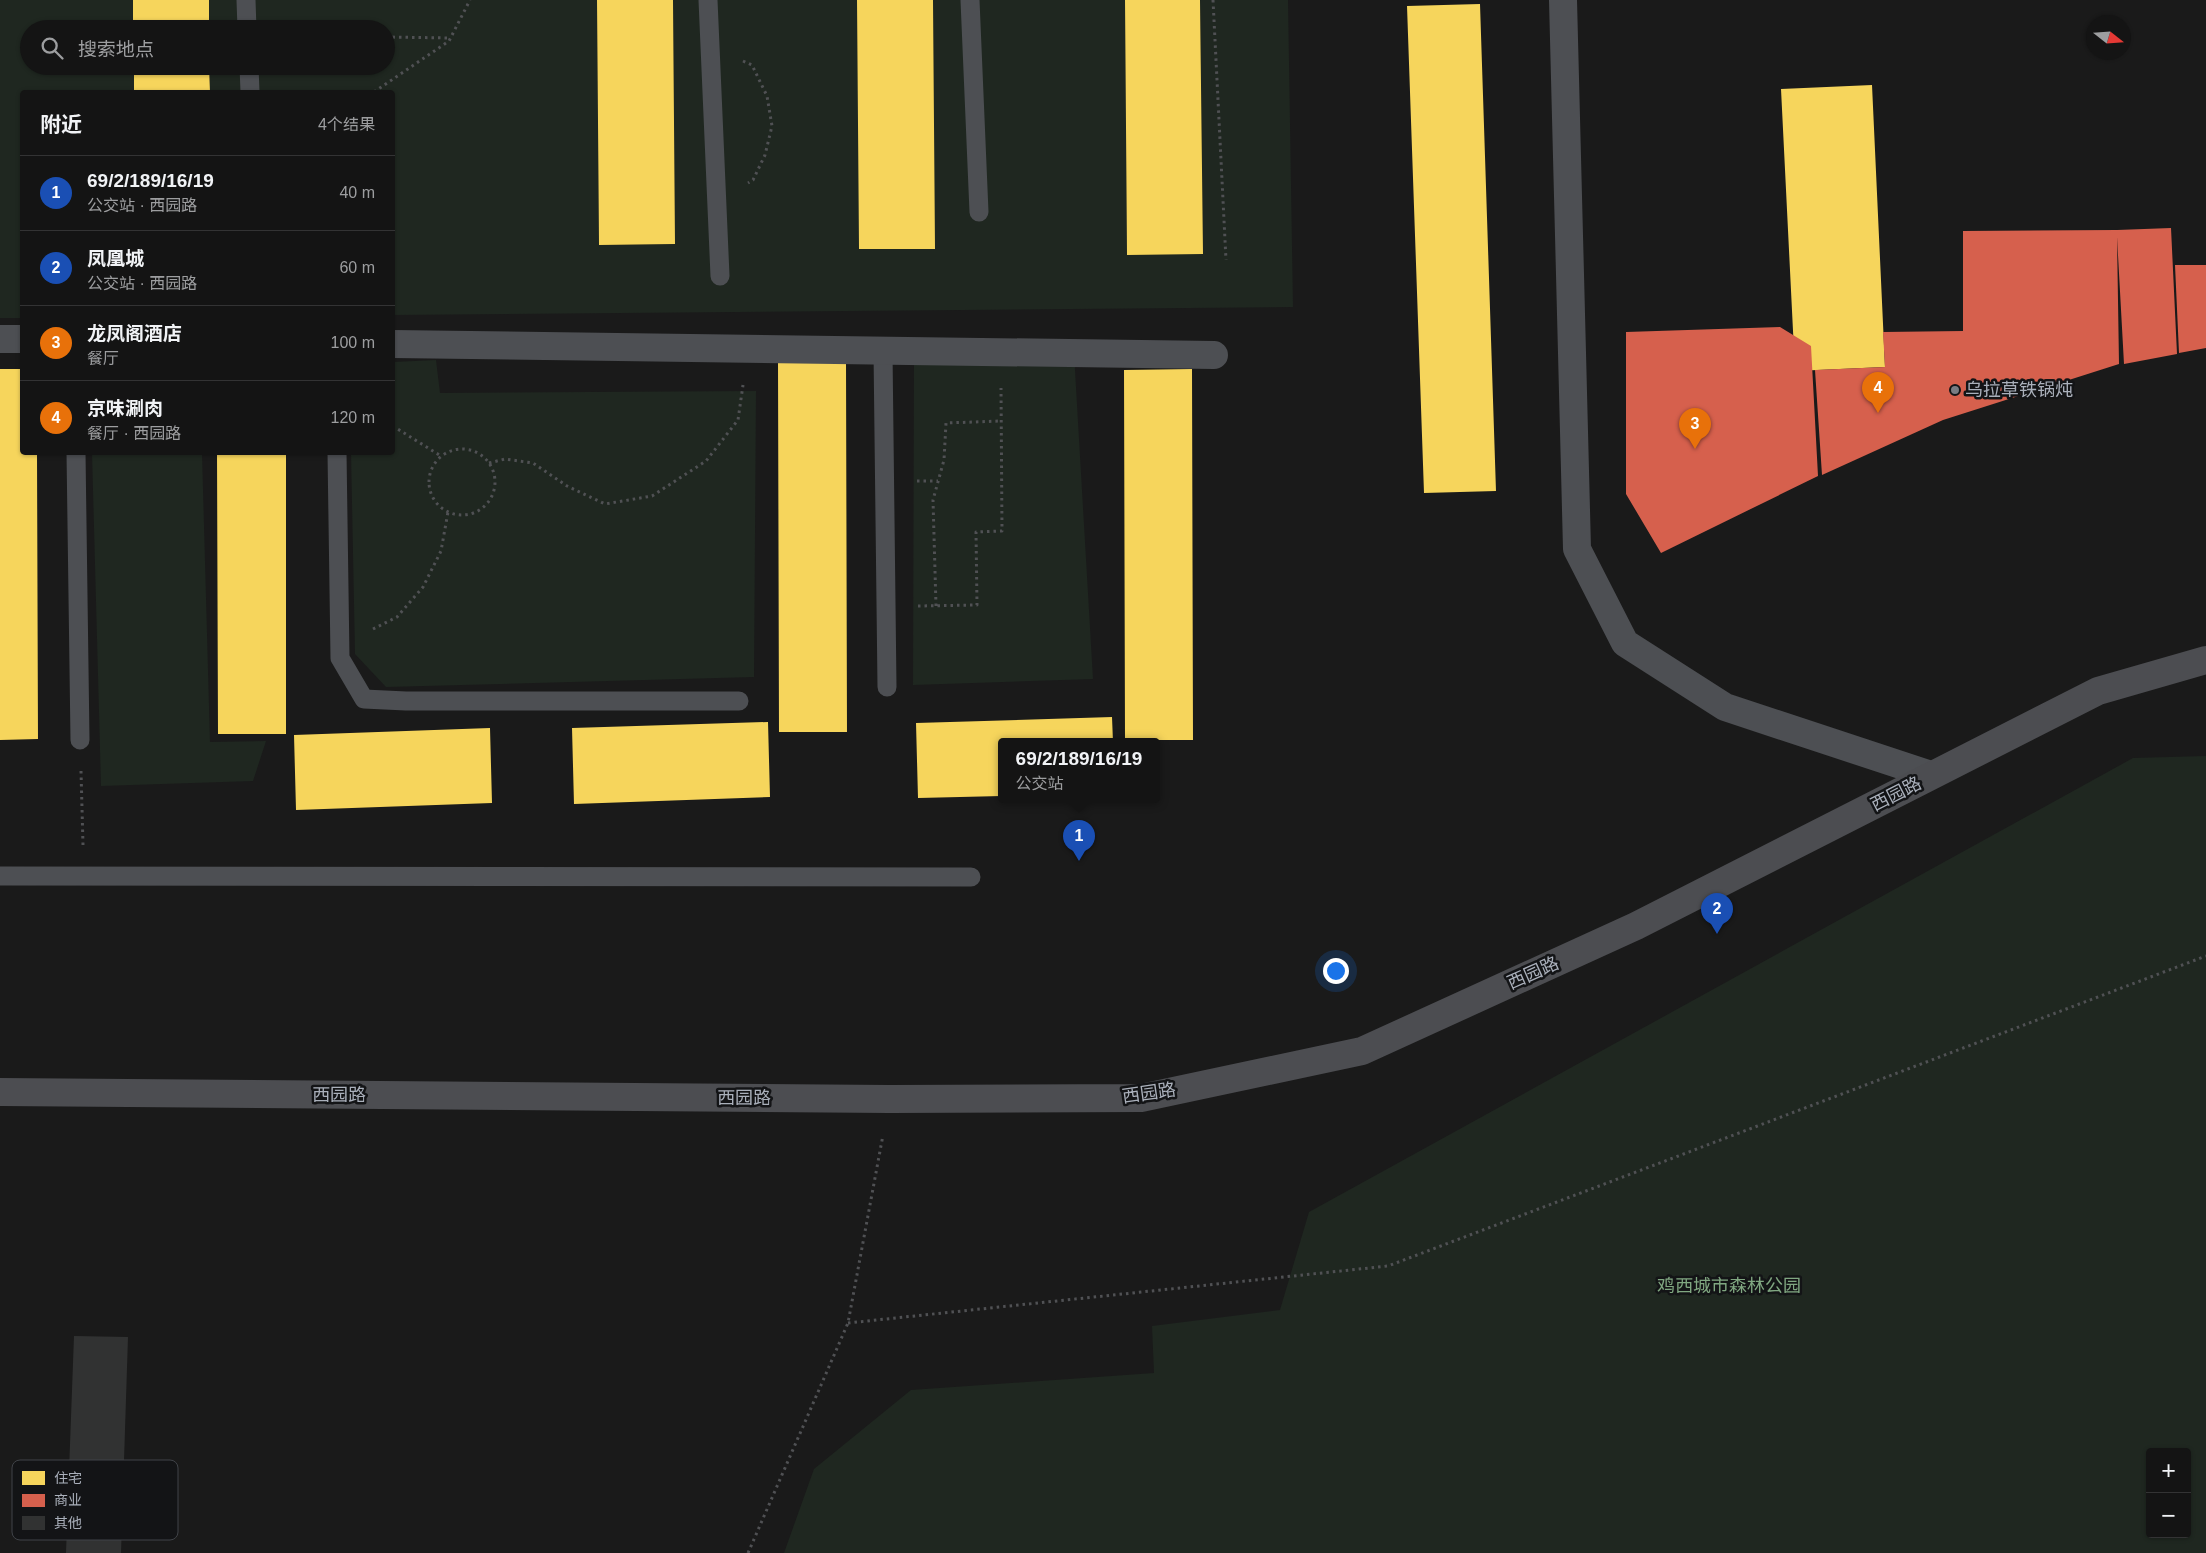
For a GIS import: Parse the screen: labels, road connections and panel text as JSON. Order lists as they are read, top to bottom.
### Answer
{
  "streets": {
    "main road": ["西园路"]
  },
  "parks": ["鸡西城市森林公园"],
  "places": ["乌拉草铁锅炖"],
  "legend": ["住宅", "商业", "其他"],
  "north": "right",
  "page": {
    "search": "搜索地点",
    "heading": ["附近", "4个结果"],
    "list": [
      {
        "mark": "1",
        "name": "69/2/189/16/19",
        "note": "公交站 · 西园路",
        "value": "40 m"
      },
      {
        "mark": "2",
        "name": "凤凰城",
        "note": "公交站 · 西园路",
        "value": "60 m"
      },
      {
        "mark": "3",
        "name": "龙凤阁酒店",
        "note": "餐厅",
        "value": "100 m"
      },
      {
        "mark": "4",
        "name": "京味涮肉",
        "note": "餐厅 · 西园路",
        "value": "120 m"
      }
    ],
    "pins": [
      "4",
      "3",
      "1",
      "2"
    ],
    "popup": ["69/2/189/16/19", "公交站"],
    "map_buttons": ["+", "−"]
  }
}
